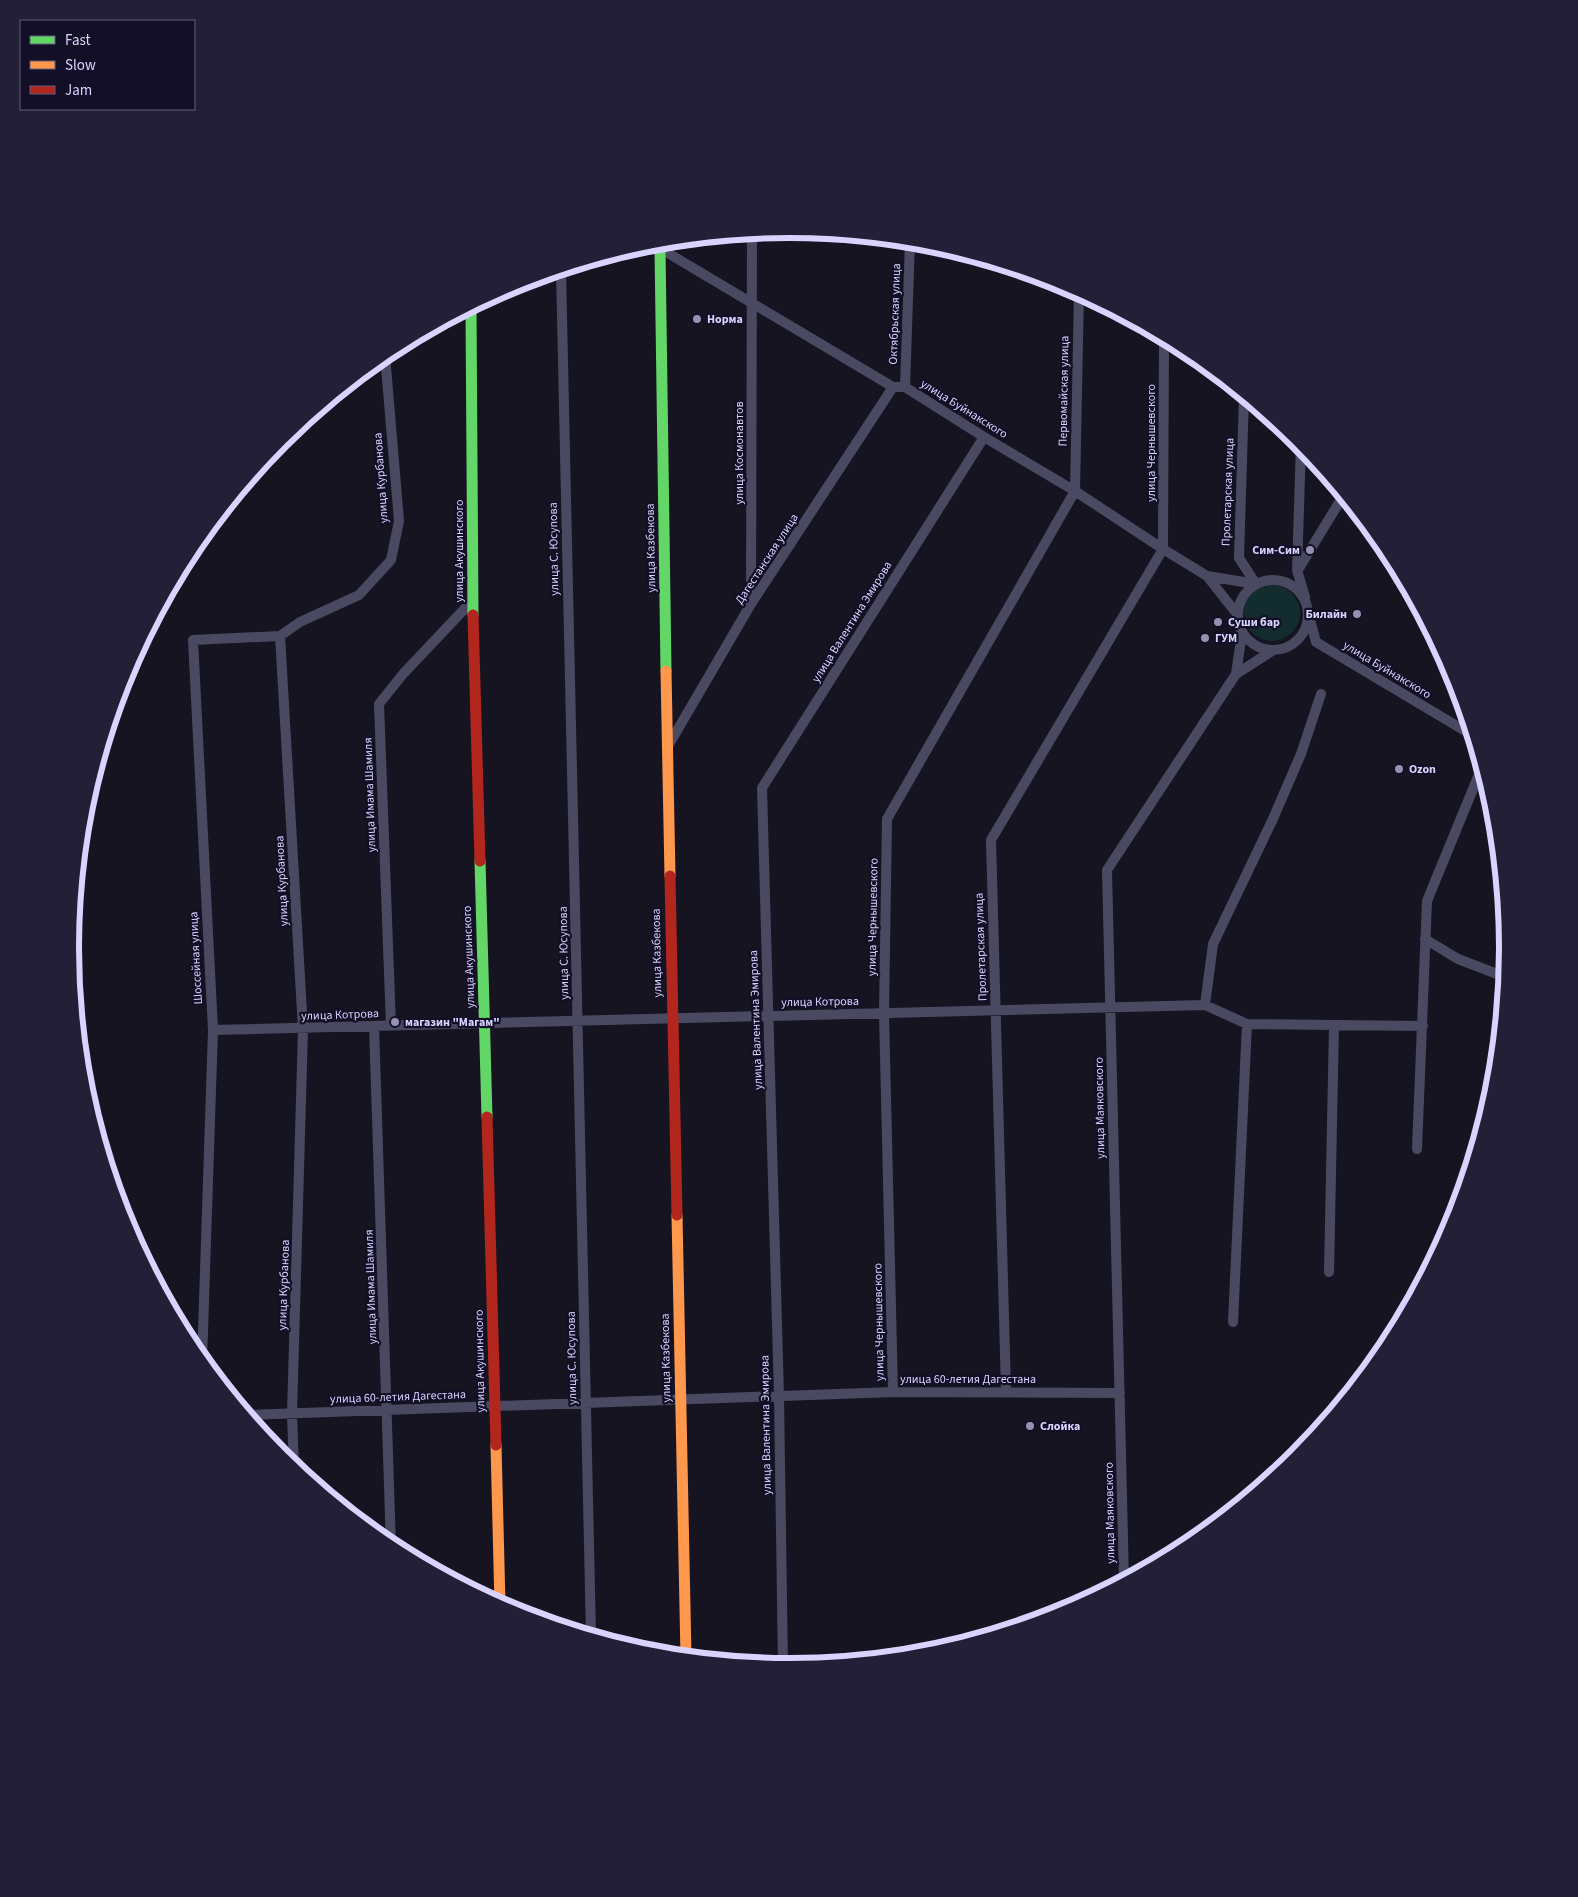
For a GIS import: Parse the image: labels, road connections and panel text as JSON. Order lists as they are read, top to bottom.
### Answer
{
  "streets": {
    "street": [
      "Октябрьская улица",
      "Первомайская улица",
      "улица Буйнакского",
      "улица Чернышевского",
      "улица Космонавтов",
      "улица Курбанова",
      "Пролетарская улица",
      "улица Казбекова",
      "улица С. Юсупова",
      "улица Акушинского",
      "Дагестанская улица",
      "улица Валентина Эмирова",
      "улица Имама Шамиля",
      "Шоссейная улица",
      "улица Котрова",
      "улица Маяковского",
      "улица 60-летия Дагестана"
    ]
  },
  "crossings": [
    ["Октябрьская улица", "улица Буйнакского"],
    ["Первомайская улица", "улица Буйнакского"],
    ["Первомайская улица", "улица Чернышевского"],
    ["улица Буйнакского", "улица Чернышевского"],
    ["улица Буйнакского", "Пролетарская улица"],
    ["улица Буйнакского", "Дагестанская улица"],
    ["улица Буйнакского", "улица Валентина Эмирова"],
    ["улица Чернышевского", "Пролетарская улица"],
    ["улица Чернышевского", "улица Котрова"],
    ["улица Чернышевского", "улица 60-летия Дагестана"],
    ["улица Космонавтов", "Дагестанская улица"],
    ["улица Курбанова", "Шоссейная улица"],
    ["улица Курбанова", "улица Котрова"],
    ["улица Курбанова", "улица 60-летия Дагестана"],
    ["Пролетарская улица", "улица Котрова"],
    ["Пролетарская улица", "улица 60-летия Дагестана"],
    ["улица Казбекова", "Дагестанская улица"],
    ["улица Казбекова", "улица Котрова"],
    ["улица Казбекова", "улица 60-летия Дагестана"],
    ["улица С. Юсупова", "улица Котрова"],
    ["улица С. Юсупова", "улица 60-летия Дагестана"],
    ["улица Акушинского", "улица Имама Шамиля"],
    ["улица Акушинского", "улица Котрова"],
    ["улица Акушинского", "улица 60-летия Дагестана"],
    ["улица Валентина Эмирова", "улица Котрова"],
    ["улица Валентина Эмирова", "улица 60-летия Дагестана"],
    ["улица Имама Шамиля", "улица Котрова"],
    ["улица Имама Шамиля", "улица 60-летия Дагестана"],
    ["Шоссейная улица", "улица Котрова"],
    ["улица Котрова", "улица Маяковского"],
    ["улица Маяковского", "улица 60-летия Дагестана"]
  ],
  "places": [
    "Норма",
    "Сим-Сим",
    "Билайн",
    "Суши бар",
    "ГУМ",
    "Ozon",
    "магазин \"Магам\"",
    "Слойка"
  ],
  "legend": ["Fast", "Slow", "Jam"]
}
